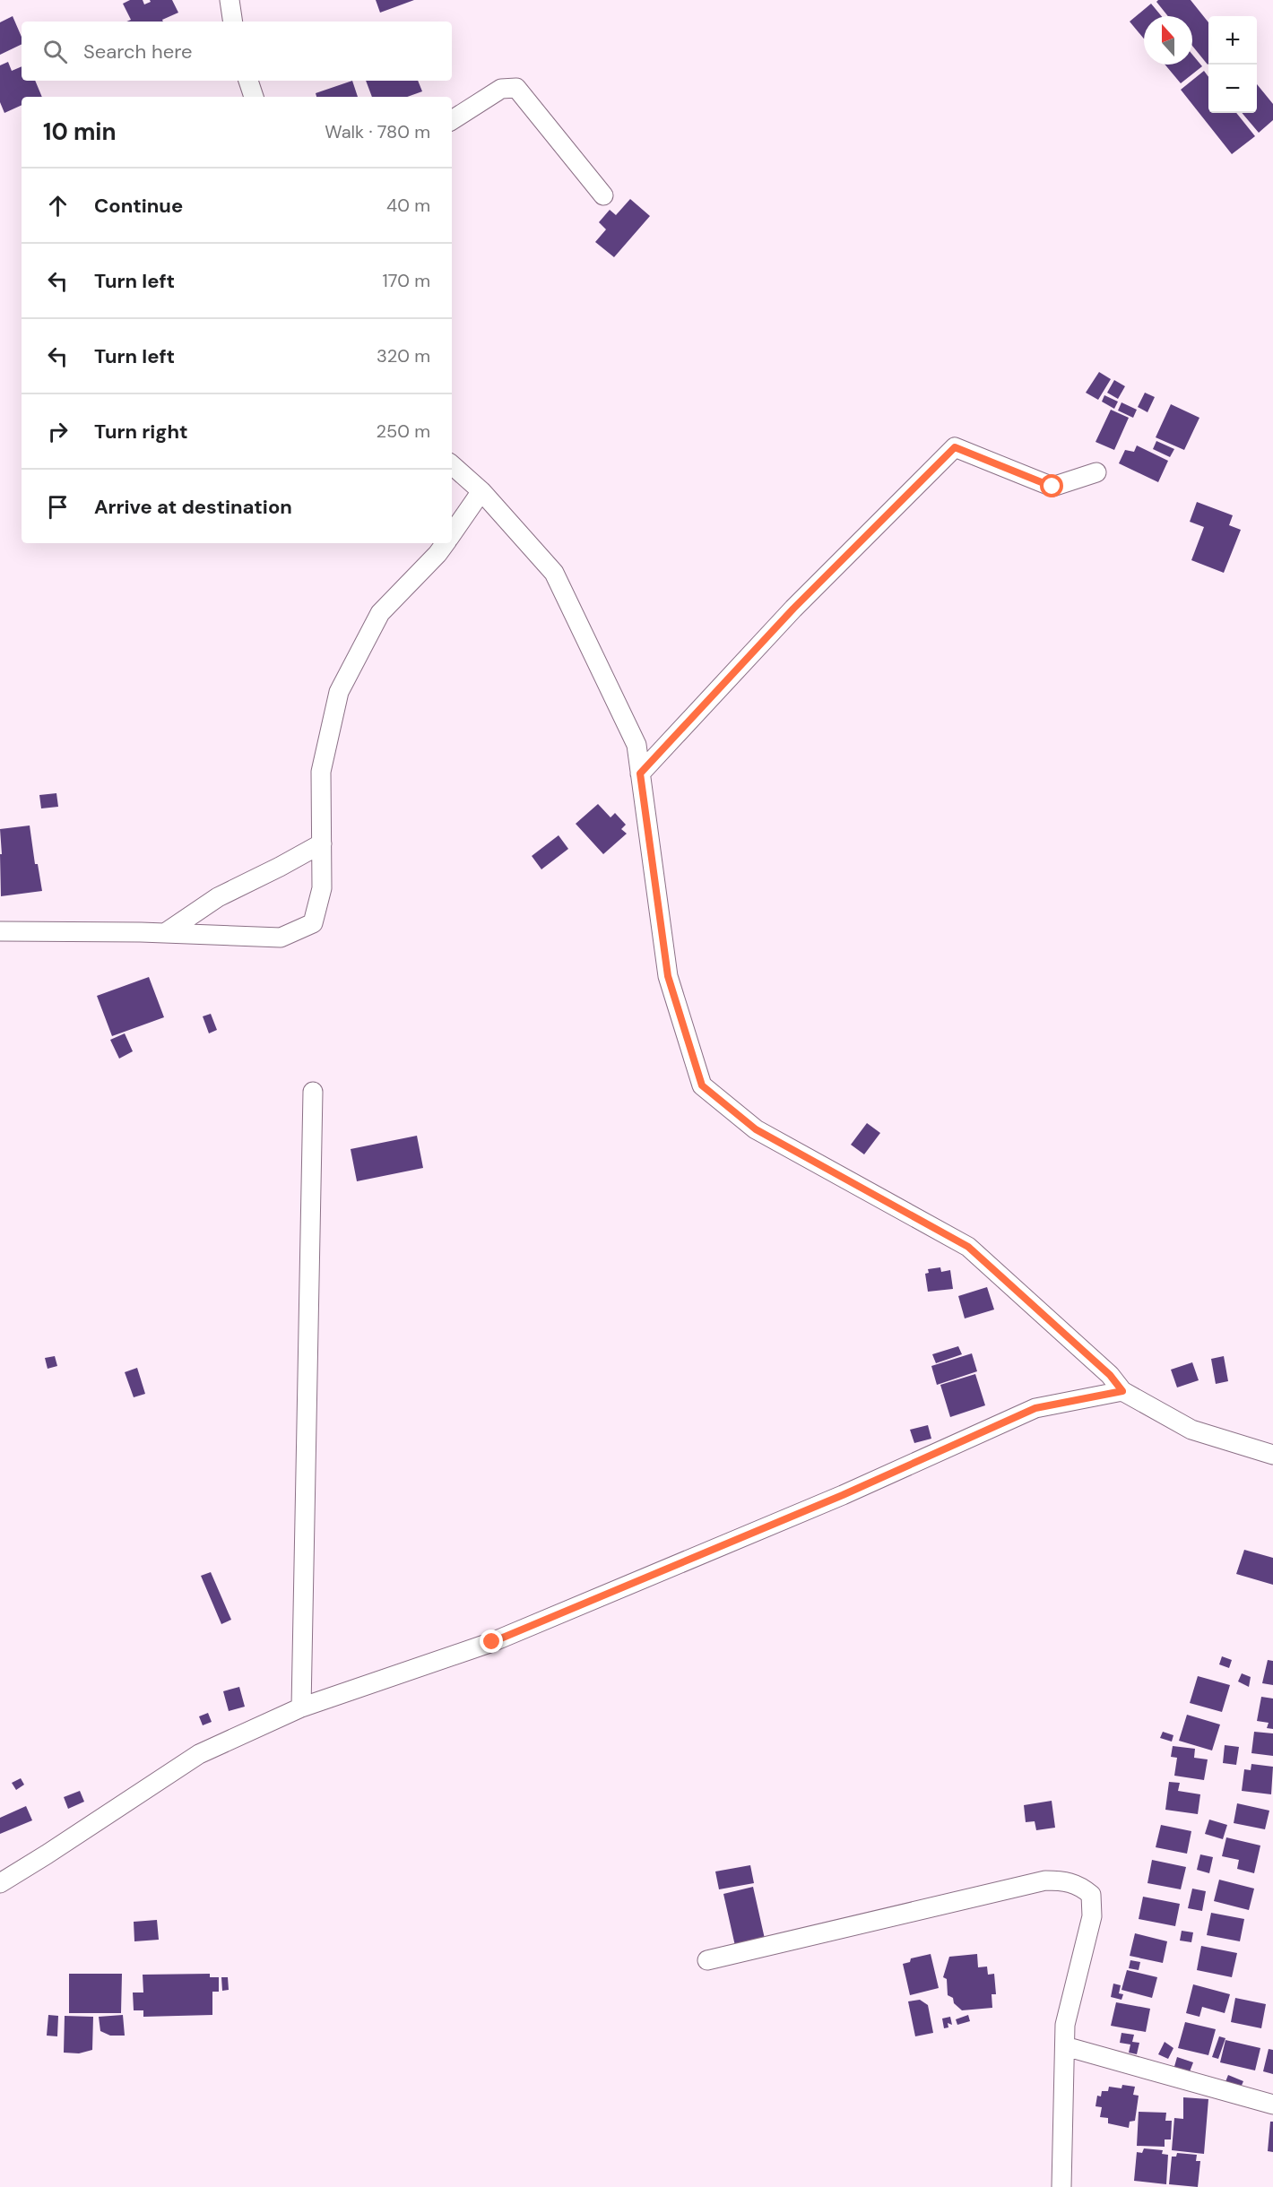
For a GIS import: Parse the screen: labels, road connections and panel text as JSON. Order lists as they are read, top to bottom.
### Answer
{
  "north": "top",
  "page": {
    "map_buttons": ["+", "−"],
    "search": "Search here",
    "heading": ["10 min", "Walk · 780 m"],
    "list": [
      ["Continue", "40 m"],
      ["Turn left", "170 m"],
      ["Turn left", "320 m"],
      ["Turn right", "250 m"],
      "Arrive at destination"
    ]
  }
}
